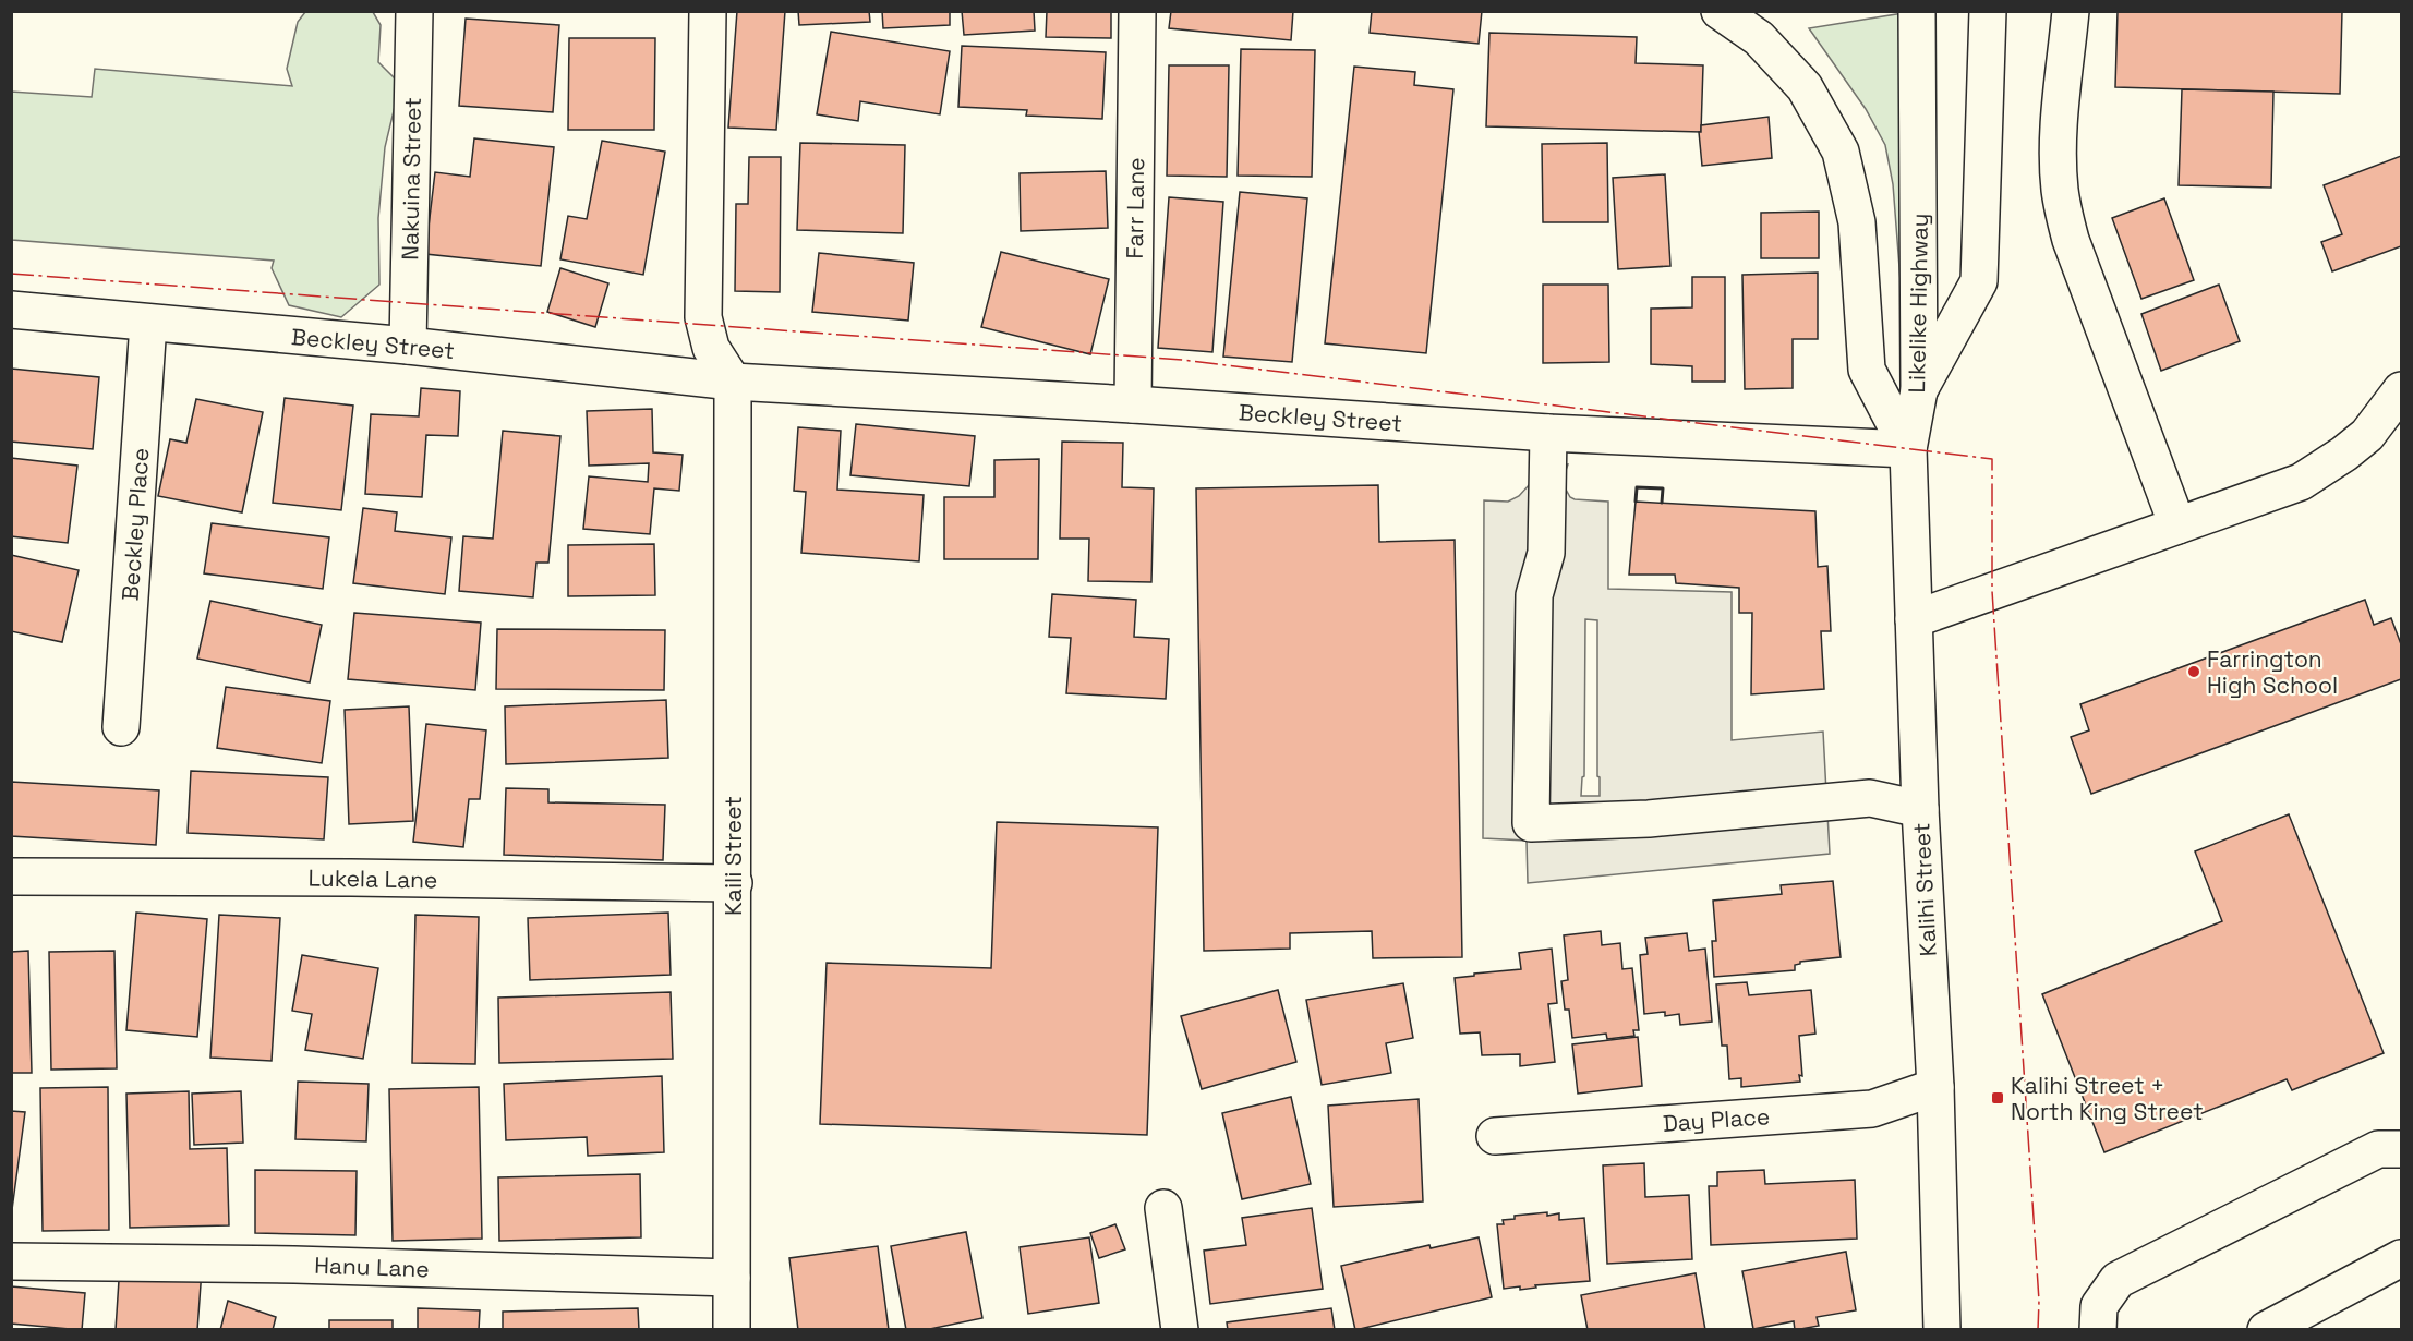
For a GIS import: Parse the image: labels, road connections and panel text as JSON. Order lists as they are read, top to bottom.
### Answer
{
  "streets": {
    "main road": [
      "Nakuina Street",
      "Farr Lane",
      "Likelike Highway",
      "Beckley Street",
      "Beckley Place",
      "Kaili Street",
      "Lukela Lane",
      "Kalihi Street",
      "Day Place",
      "Hanu Lane"
    ]
  },
  "crossings": [
    ["Nakuina Street", "Beckley Street"],
    ["Farr Lane", "Beckley Street"],
    ["Likelike Highway", "Beckley Street"],
    ["Likelike Highway", "Kalihi Street"],
    ["Beckley Street", "Beckley Place"],
    ["Beckley Street", "Kaili Street"],
    ["Beckley Street", "Kalihi Street"],
    ["Kaili Street", "Lukela Lane"],
    ["Kaili Street", "Hanu Lane"],
    ["Kalihi Street", "Day Place"]
  ],
  "places": {
    "other": ["Farrington High School"],
    "transit": ["Kalihi Street + North King Street"]
  }
}
